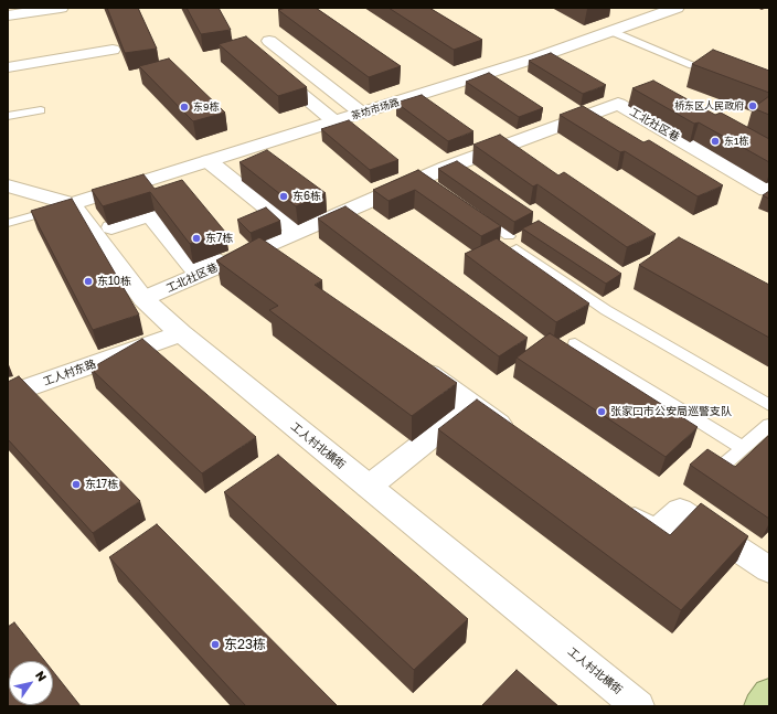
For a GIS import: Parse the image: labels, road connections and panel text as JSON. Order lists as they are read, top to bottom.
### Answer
{
  "streets": {
    "street": [
      "茶坊市场路",
      "工北社区巷",
      "工人村东路",
      "工人村北横街"
    ]
  },
  "crossings": [
    ["茶坊市场路", "工人村北横街"],
    ["工北社区巷", "工人村北横街"],
    ["工人村东路", "工人村北横街"]
  ],
  "places": [
    "桥东区人民政府",
    "东9栋",
    "东1栋",
    "东6栋",
    "东7栋",
    "东10栋",
    "张家口市公安局巡警支队",
    "东17栋",
    "东23栋"
  ],
  "north": "top right"
}
